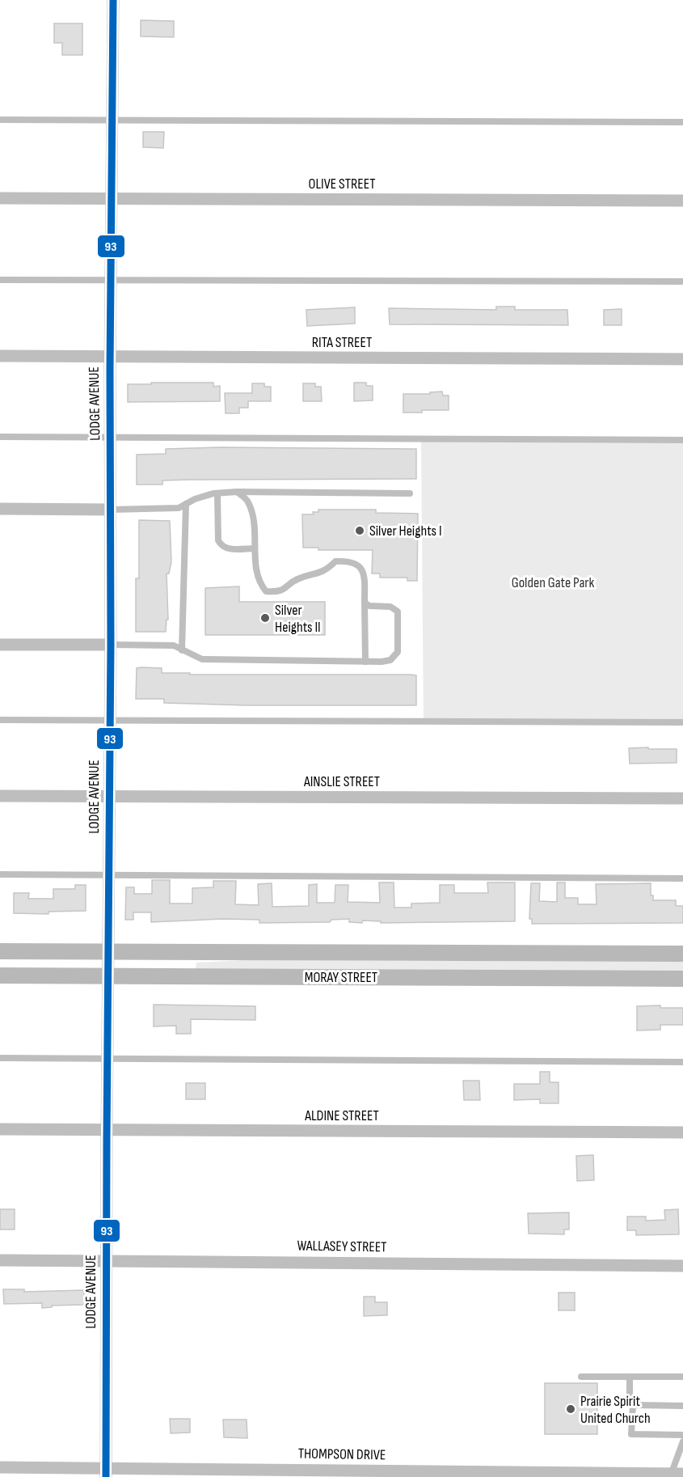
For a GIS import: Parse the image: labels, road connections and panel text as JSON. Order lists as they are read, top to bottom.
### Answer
{
  "streets": {
    "main road": ["MORAY STREET"],
    "street": [
      "OLIVE STREET",
      "RITA STREET",
      "LODGE AVENUE",
      "AINSLIE STREET",
      "ALDINE STREET",
      "WALLASEY STREET",
      "THOMPSON DRIVE"
    ]
  },
  "crossings": [
    ["OLIVE STREET", "LODGE AVENUE"],
    ["RITA STREET", "LODGE AVENUE"],
    ["LODGE AVENUE", "AINSLIE STREET"],
    ["LODGE AVENUE", "MORAY STREET"],
    ["LODGE AVENUE", "ALDINE STREET"],
    ["LODGE AVENUE", "WALLASEY STREET"],
    ["LODGE AVENUE", "THOMPSON DRIVE"]
  ],
  "parks": ["Golden Gate Park"],
  "places": ["Silver Heights I", "Silver Heights II", "Prairie Spirit United Church"],
  "lines": ["transit line 93"]
}
